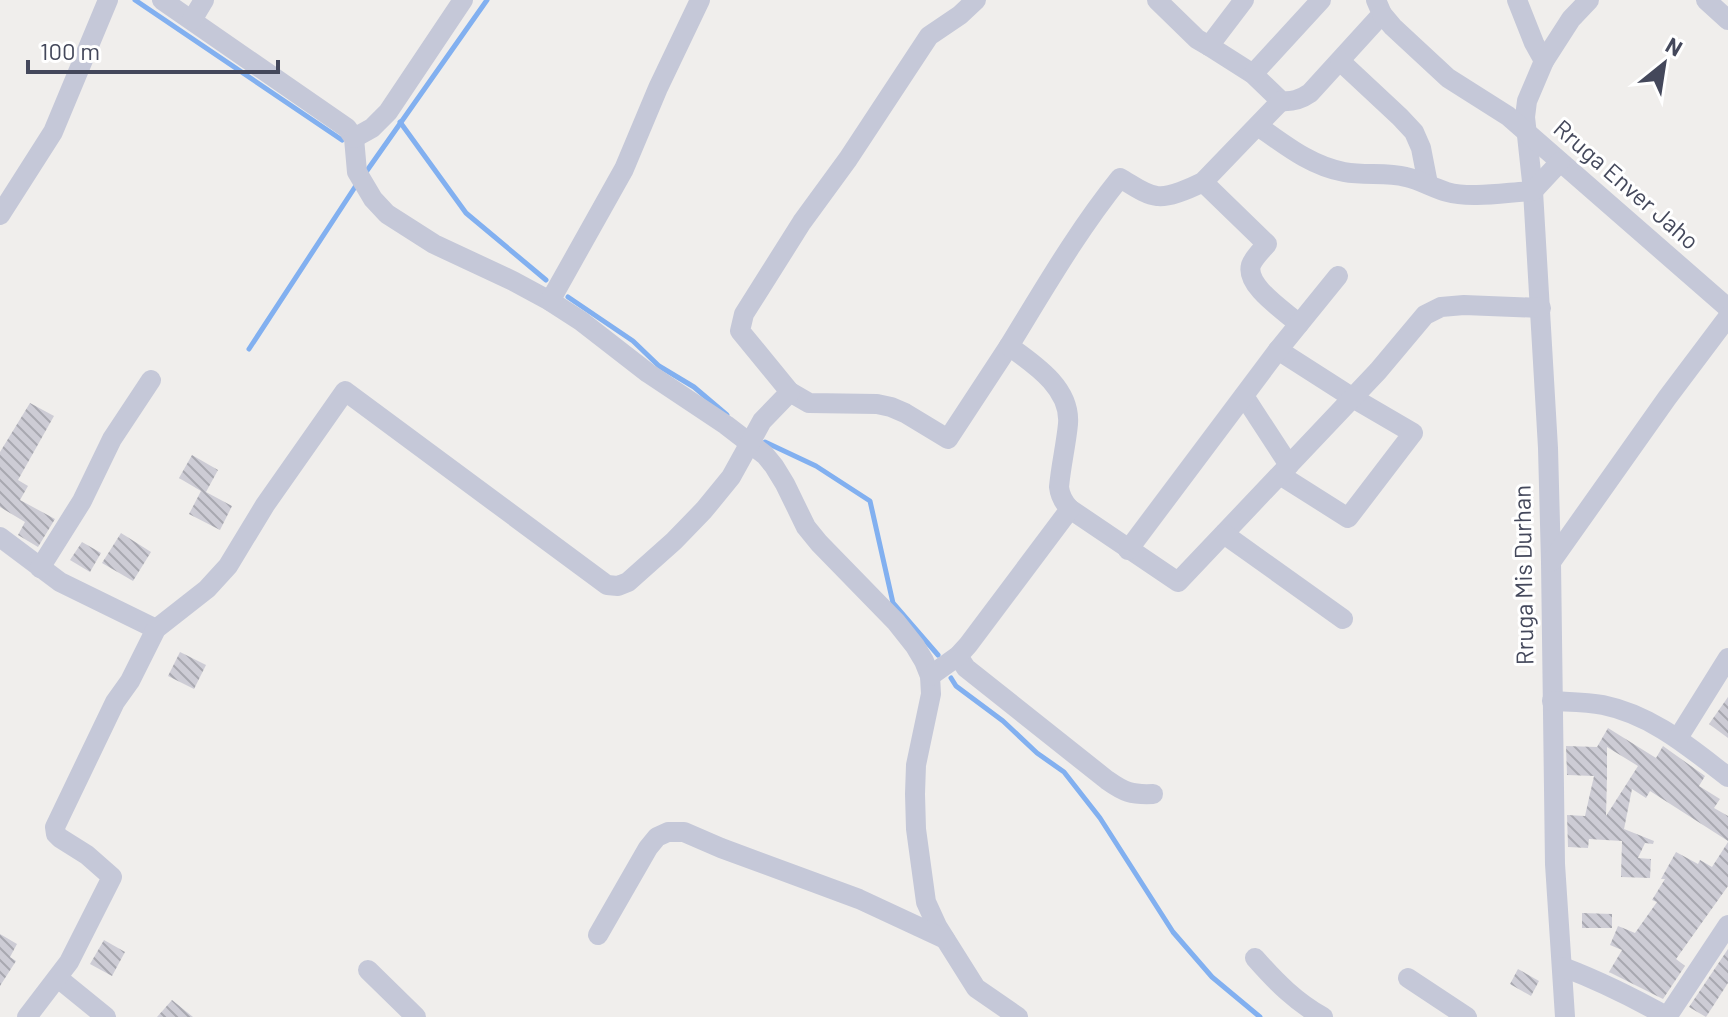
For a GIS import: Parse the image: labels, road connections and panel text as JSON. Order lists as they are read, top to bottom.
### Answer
{
  "streets": {
    "street": ["Rruga Enver Jaho", "Rruga Mis Durhan"]
  },
  "crossings": [
    ["Rruga Enver Jaho", "Rruga Mis Durhan"]
  ],
  "scale_bar": "100 m",
  "north": "top right"
}
